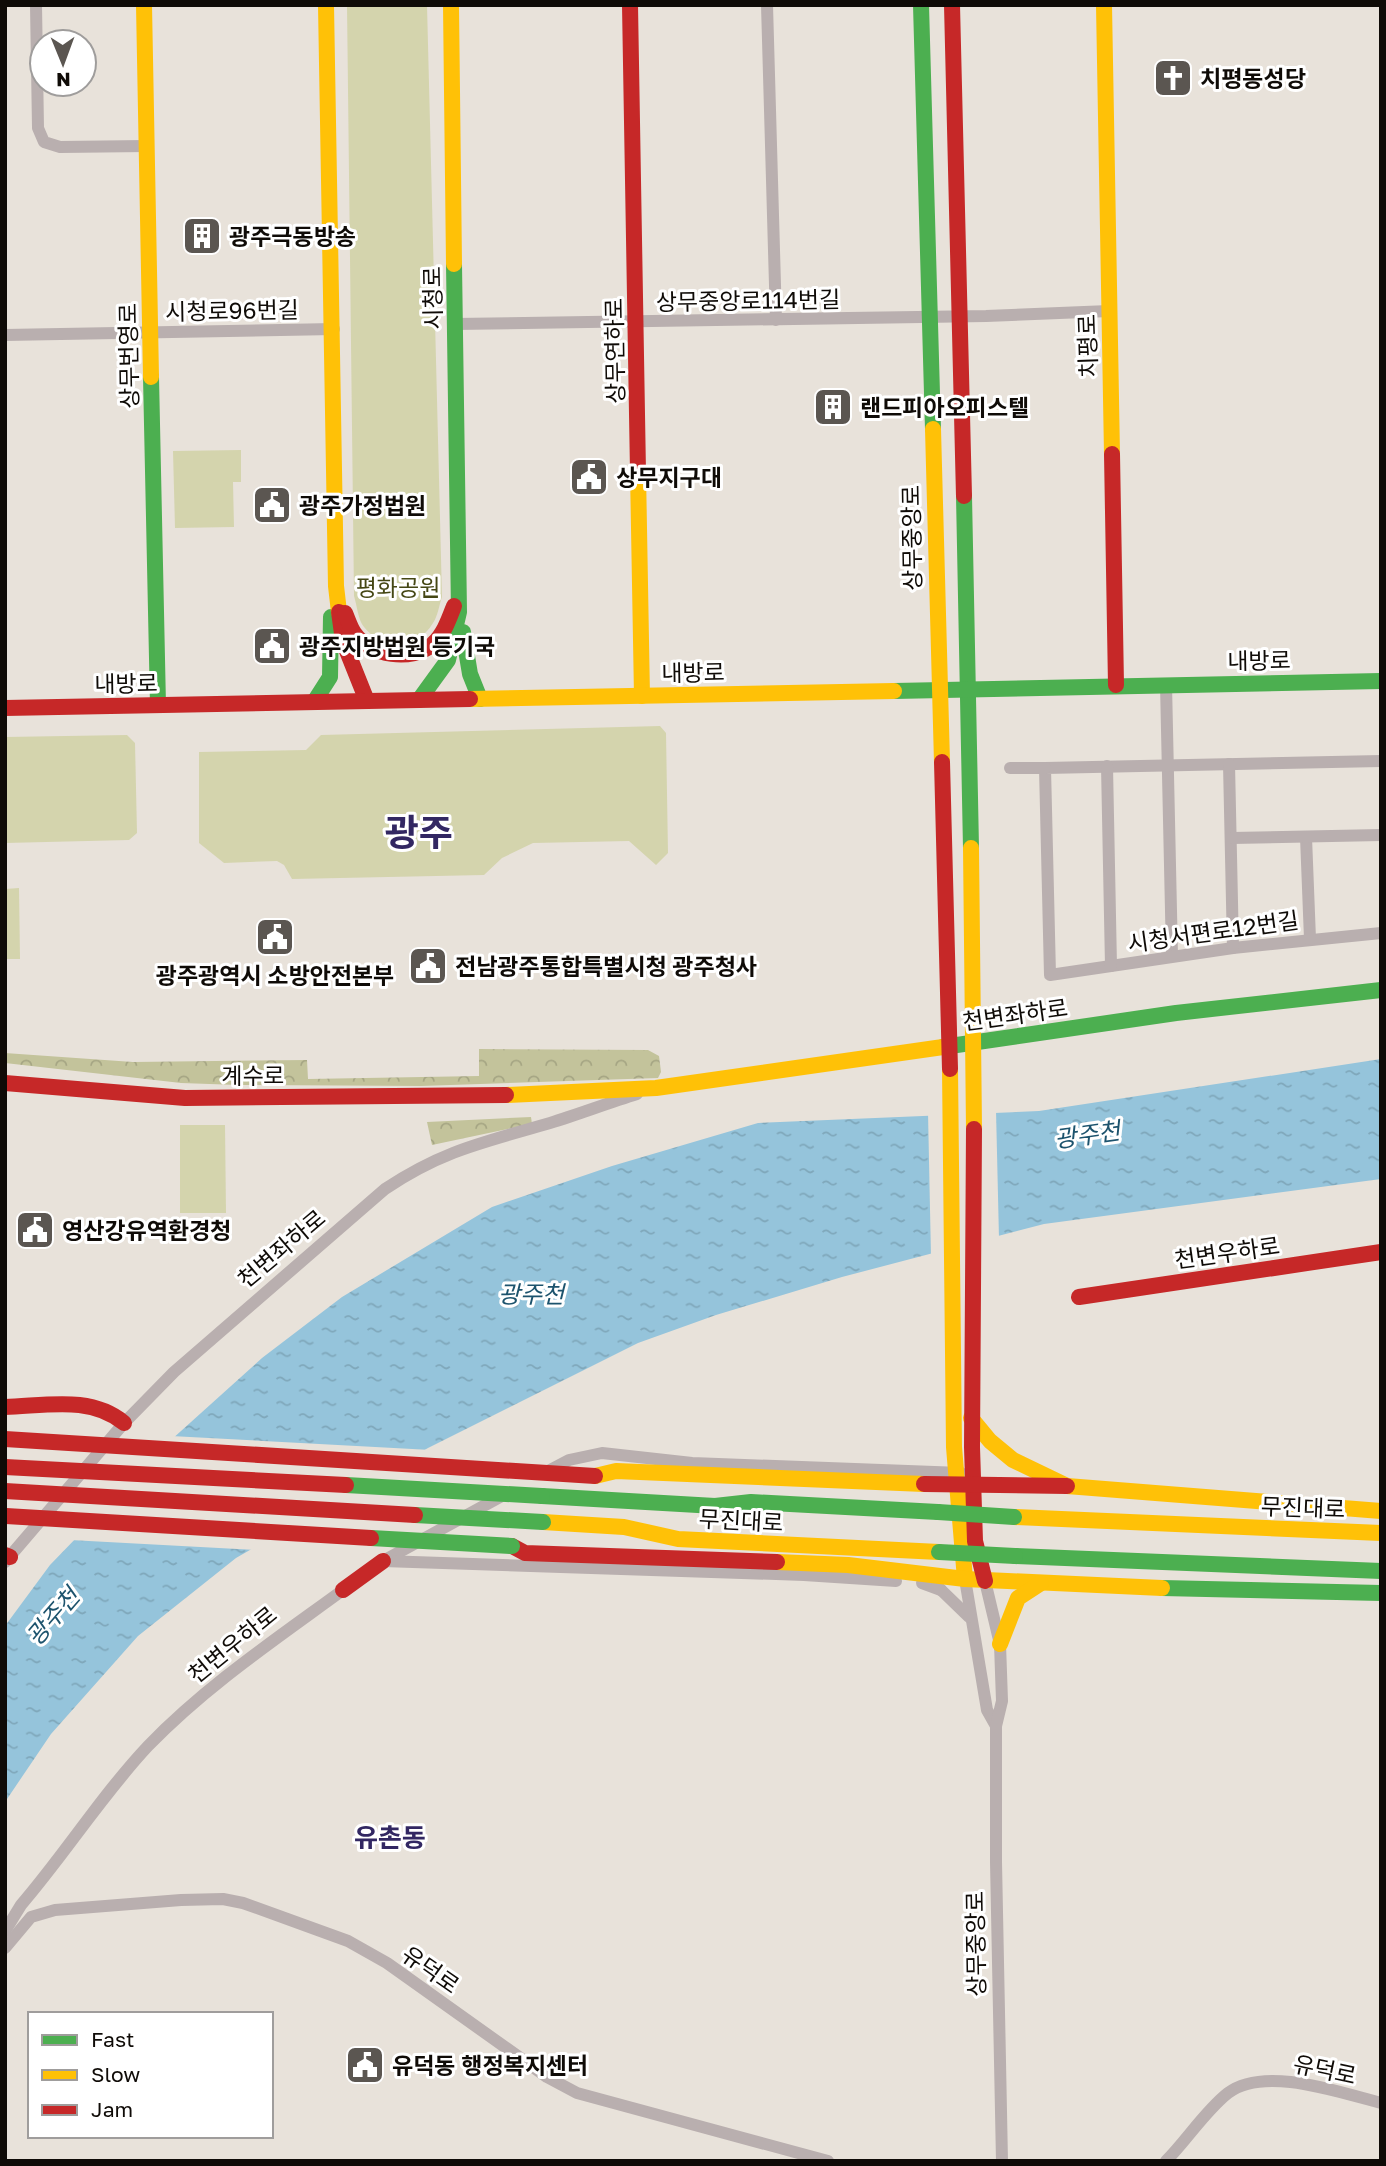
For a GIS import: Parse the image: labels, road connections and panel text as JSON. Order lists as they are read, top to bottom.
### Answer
{
  "streets": {
    "main road": [
      "시청로",
      "치평로",
      "상무연하로",
      "상무번영로",
      "상무중앙로",
      "내방로",
      "천변좌하로",
      "계수로",
      "천변우하로",
      "무진대로"
    ],
    "street": [
      "상무중앙로114번길",
      "시청로96번길",
      "시청서편로12번길",
      "유덕로"
    ]
  },
  "crossings": [
    ["시청로", "상무중앙로114번길"],
    ["시청로", "시청로96번길"],
    ["시청로", "내방로"],
    ["상무중앙로114번길", "치평로"],
    ["상무중앙로114번길", "상무연하로"],
    ["상무중앙로114번길", "상무중앙로"],
    ["시청로96번길", "상무번영로"],
    ["치평로", "내방로"],
    ["상무연하로", "내방로"],
    ["상무번영로", "내방로"],
    ["상무중앙로", "내방로"],
    ["상무중앙로", "천변좌하로"],
    ["상무중앙로", "천변우하로"],
    ["천변좌하로", "계수로"]
  ],
  "districts": ["광주", "유촌동"],
  "water": ["광주천"],
  "parks": ["평화공원"],
  "places": {
    "church": ["치평동성당"],
    "building": ["광주극동방송", "랜드피아오피스텔"],
    "public building": [
      "상무지구대",
      "광주가정법원",
      "광주지방법원 등기국",
      "광주광역시 소방안전본부",
      "전남광주통합특별시청 광주청사",
      "영산강유역환경청",
      "유덕동 행정복지센터"
    ]
  },
  "legend": ["Fast", "Slow", "Jam"],
  "north": "bottom"
}
